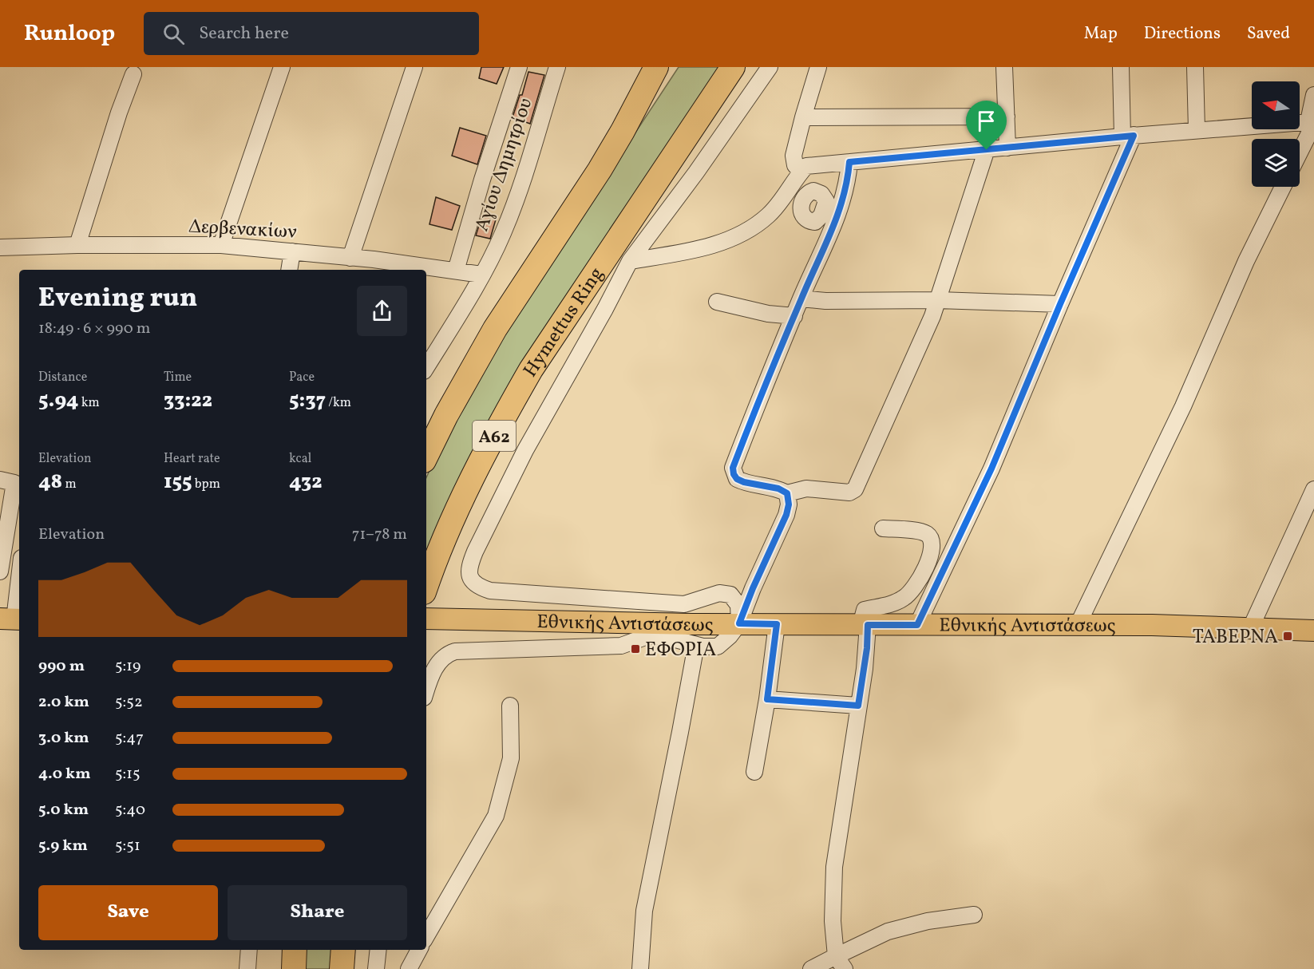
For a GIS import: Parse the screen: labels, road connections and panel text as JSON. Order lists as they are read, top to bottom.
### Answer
{
  "streets": {
    "highway": ["Hymettus Ring", "Α62"],
    "main road": ["Εθνικής Αντιστάσεως"],
    "street": ["Αγίου Δημητρίου", "Δερβενακίων"]
  },
  "crossings": [
    ["Αγίου Δημητρίου", "Δερβενακίων"]
  ],
  "places": {
    "transit": ["ΤΑΒΕΡΝΑ", "ΕΦΟΡΙΑ"]
  },
  "north": "left",
  "page": {
    "header": "Runloop",
    "search": "Search here",
    "nav": ["Map", "Directions", "Saved"],
    "heading": ["Evening run", "18:49 · 6 × 990 m"],
    "stats": [
      ["Distance", "5.94 km"],
      ["Time", "33:22"],
      ["Pace", "5:37 /km"],
      ["Elevation", "48 m"],
      ["Heart rate", "155 bpm"],
      ["kcal", "432"]
    ],
    "chart": ["Elevation", "71–78 m"],
    "list": [
      {
        "name": "990 m",
        "note": "5:19"
      },
      {
        "name": "2.0 km",
        "note": "5:52"
      },
      {
        "name": "3.0 km",
        "note": "5:47"
      },
      {
        "name": "4.0 km",
        "note": "5:15"
      },
      {
        "name": "5.0 km",
        "note": "5:40"
      },
      {
        "name": "5.9 km",
        "note": "5:51"
      }
    ],
    "buttons": ["Save", "Share"]
  }
}
